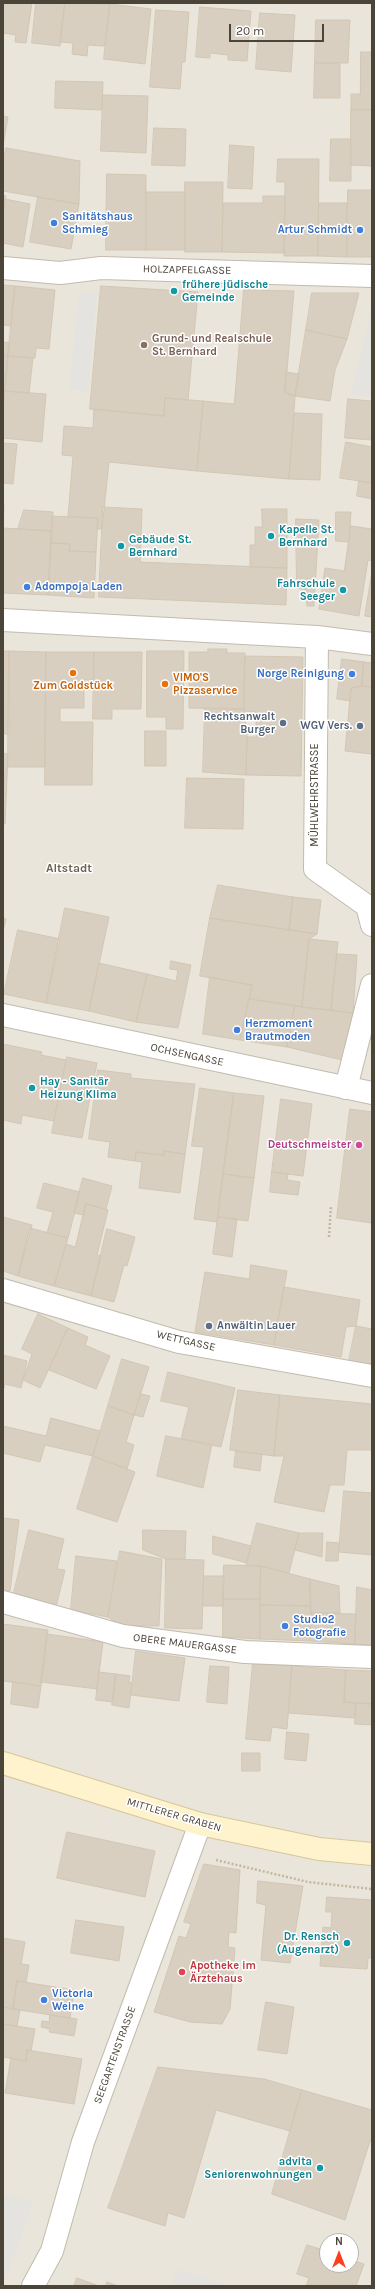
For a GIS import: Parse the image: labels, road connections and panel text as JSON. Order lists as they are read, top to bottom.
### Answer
{
  "streets": {
    "street": [
      "HOLZAPFELGASSE",
      "MÜHLWEHRSTRASSE",
      "OCHSENGASSE",
      "WETTGASSE",
      "OBERE MAUERGASSE",
      "MITTLERER GRABEN",
      "SEEGARTENSTRASSE"
    ]
  },
  "crossings": [
    ["MITTLERER GRABEN", "SEEGARTENSTRASSE"]
  ],
  "districts": ["Altstadt"],
  "places": [
    "Sanitätshaus Schmieg",
    "Artur Schmidt",
    "frühere jüdische Gemeinde",
    "Grund- und Realschule St. Bernhard",
    "Kapelle St. Bernhard",
    "Gebäude St. Bernhard",
    "Adompoja Laden",
    "Fahrschule Seeger",
    "Zum Goldstück",
    "Norge Reinigung",
    "VIMO'S Pizzaservice",
    "Rechtsanwalt Burger",
    "WGV Vers.",
    "Herzmoment Brautmoden",
    "Hay - Sanitär Heizung Klima",
    "Deutschmeister",
    "Anwältin Lauer",
    "Studio2 Fotografie",
    "Dr. Rensch (Augenarzt)",
    "Apotheke im Ärztehaus",
    "Victoria Weine",
    "advita Seniorenwohnungen"
  ],
  "scale_bar": "20 m",
  "north": "top"
}
